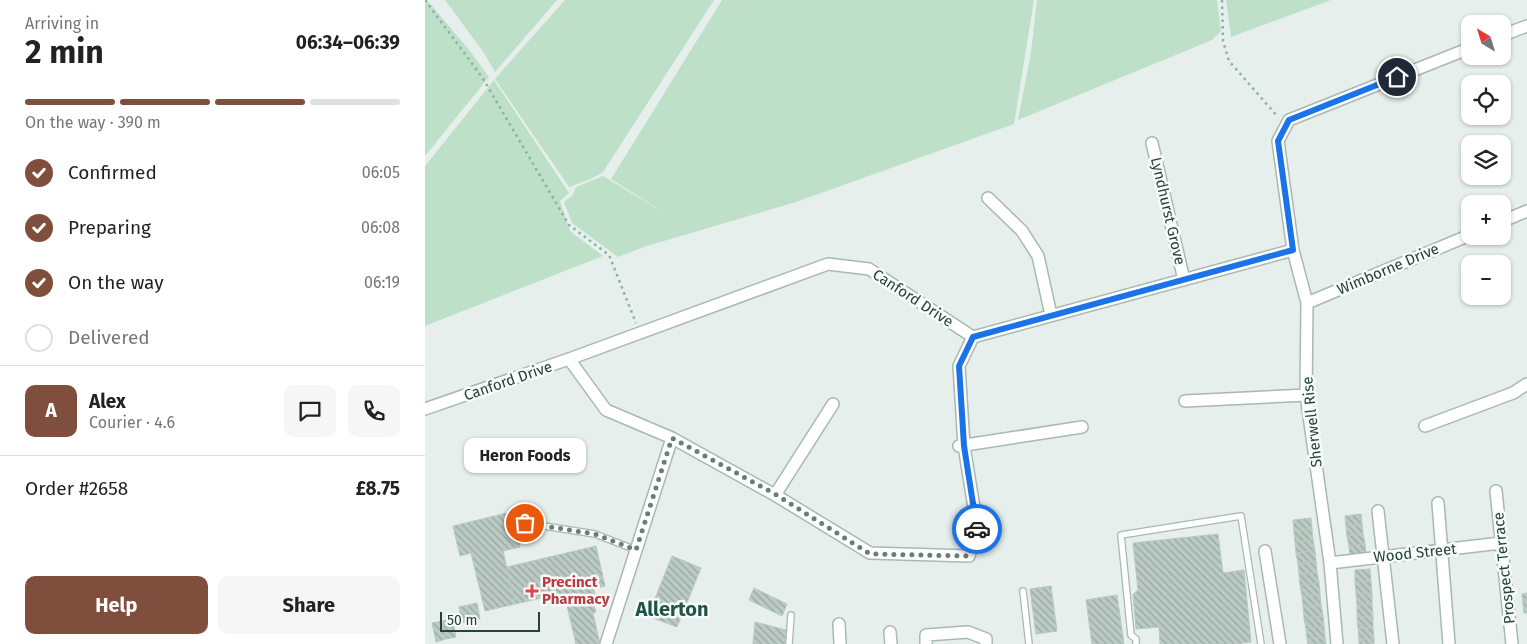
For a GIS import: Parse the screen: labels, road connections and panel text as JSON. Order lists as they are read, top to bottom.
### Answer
{
  "streets": {
    "street": [
      "Lyndhurst Grove",
      "Wimborne Drive",
      "Canford Drive",
      "Sherwell Rise",
      "Wood Street",
      "Prospect Terrace"
    ]
  },
  "crossings": [
    ["Wimborne Drive", "Sherwell Rise"],
    ["Sherwell Rise", "Wood Street"],
    ["Wood Street", "Prospect Terrace"]
  ],
  "districts": ["Allerton"],
  "places": {
    "other": ["Heron Foods"],
    "health": ["Precinct Pharmacy"]
  },
  "scale_bar": "50 m",
  "north": "top left",
  "page": {
    "heading": ["2 min", "Arriving in", "06:34–06:39"],
    "panel": [
      "Alex",
      "Courier · 4.6",
      "Order #2658",
      "£8.75"
    ],
    "map_buttons": ["+", "−"],
    "bar": "On the way · 390 m",
    "list": [
      ["Confirmed", "06:05"],
      ["Preparing", "06:08"],
      ["On the way", "06:19"],
      "Delivered"
    ],
    "round": "A",
    "bubble": "Heron Foods",
    "buttons": ["Help", "Share"],
    "scale": "50 m"
  }
}
